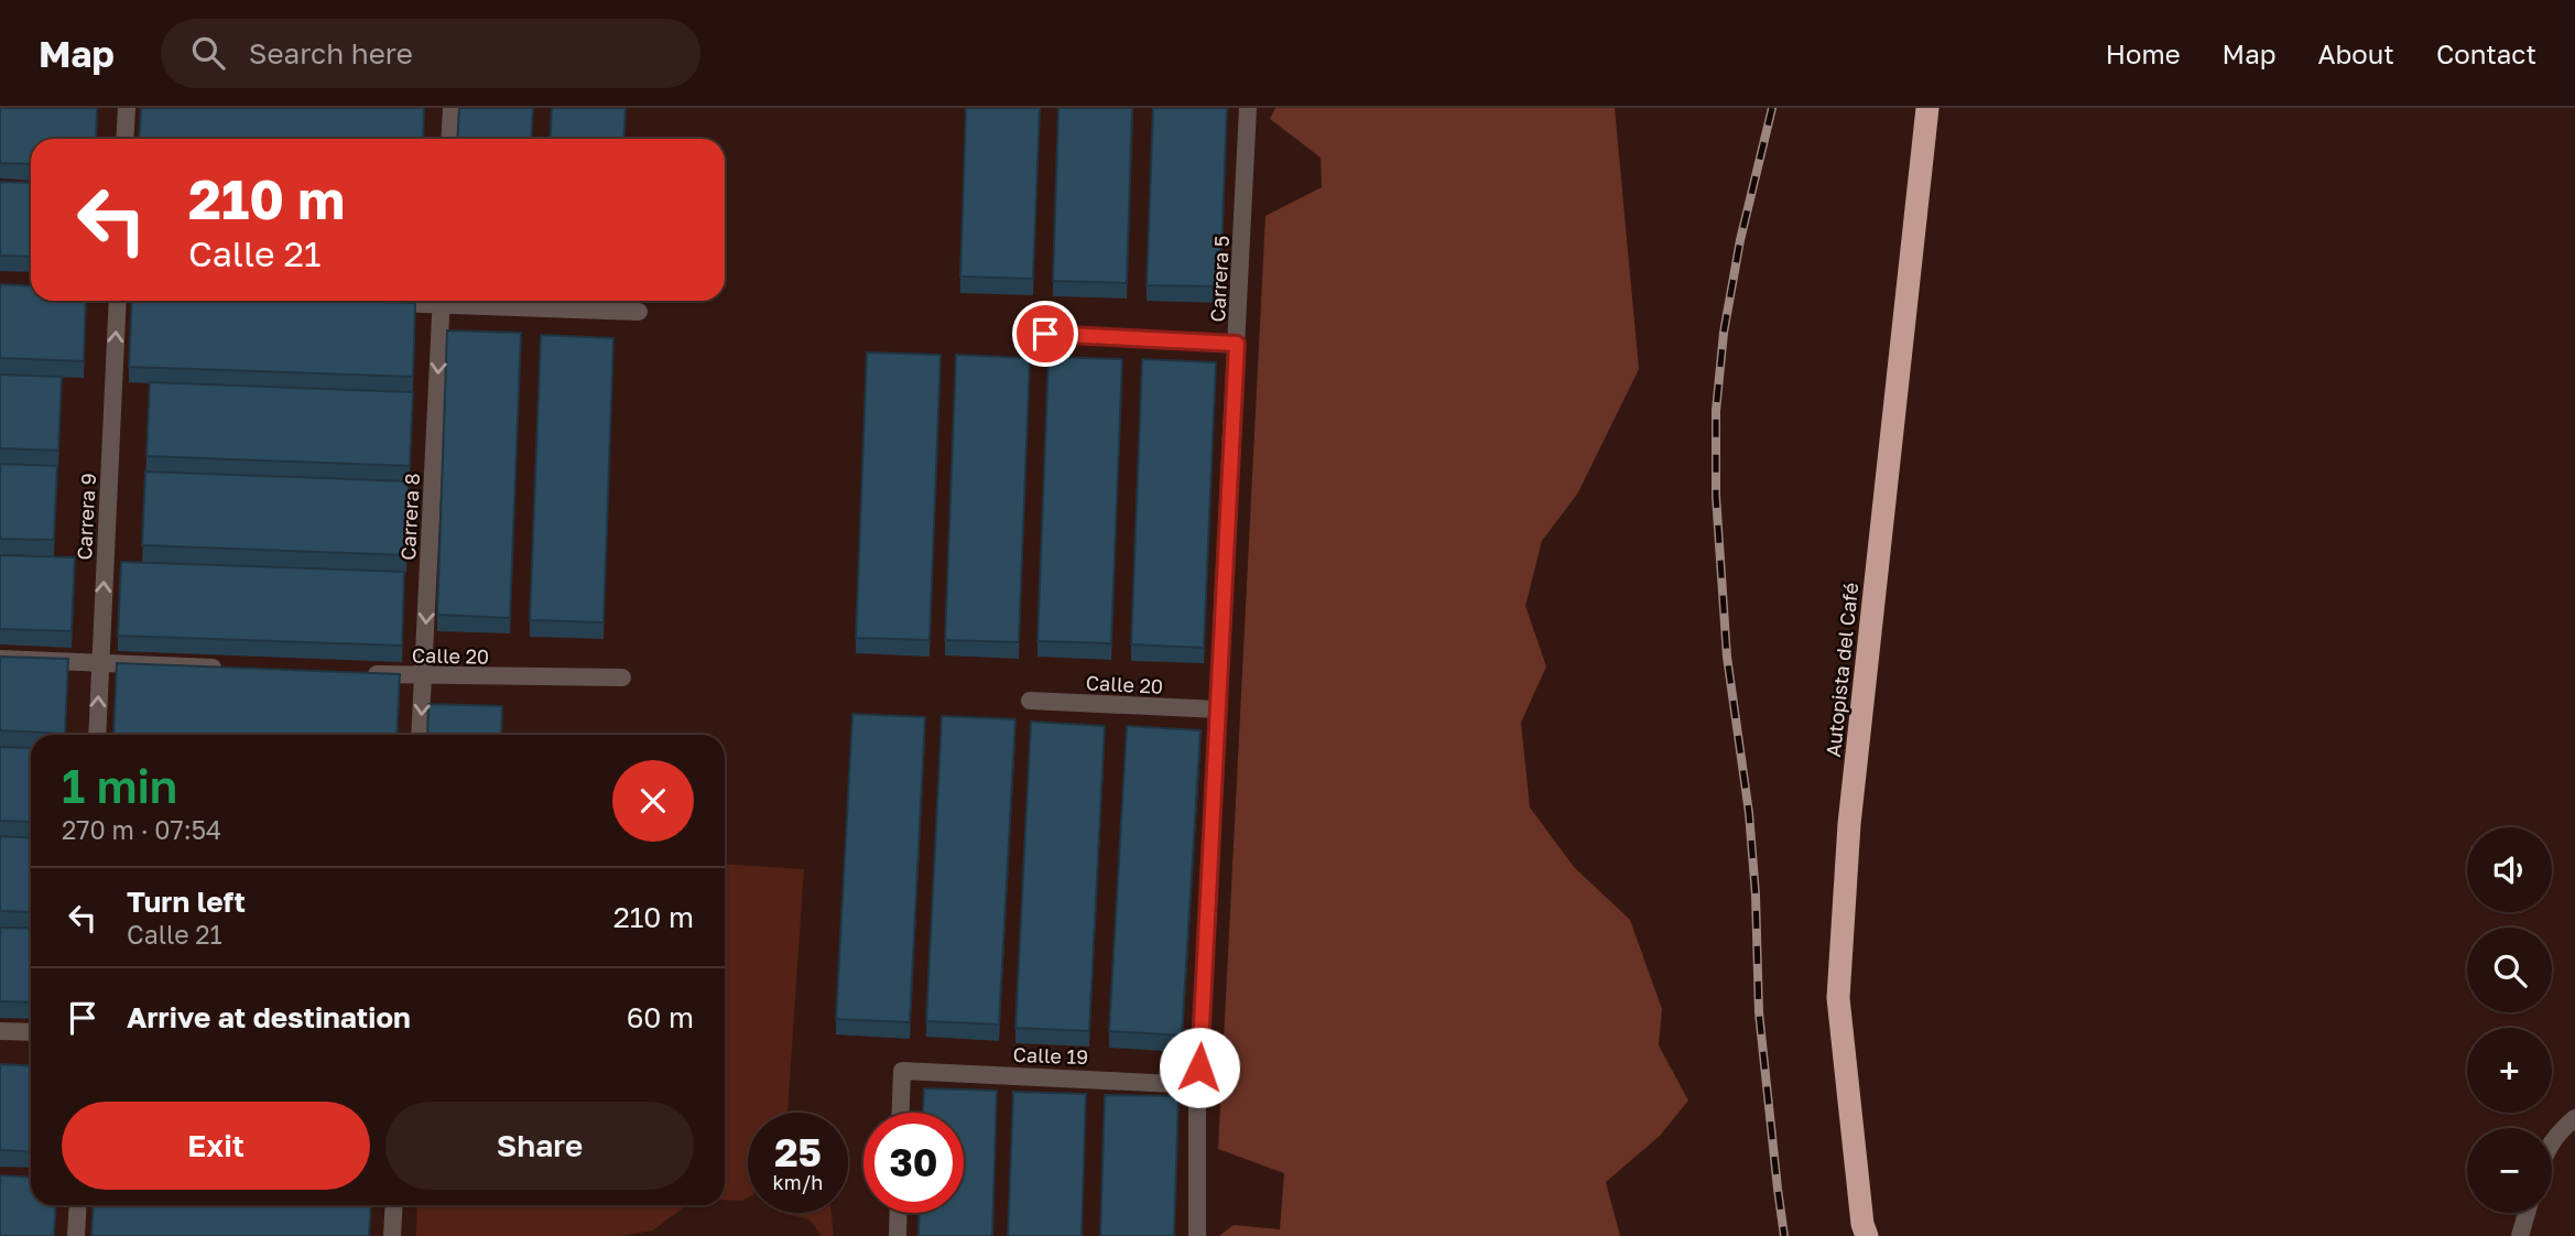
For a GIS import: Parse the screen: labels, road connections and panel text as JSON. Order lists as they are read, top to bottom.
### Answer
{
  "streets": {
    "highway": ["Autopista del Café"],
    "street": [
      "Carrera 5",
      "Carrera 9",
      "Carrera 8",
      "Calle 20",
      "Calle 19"
    ]
  },
  "crossings": [
    ["Carrera 5", "Calle 20"],
    ["Carrera 5", "Calle 19"],
    ["Carrera 8", "Calle 20"]
  ],
  "one_way": ["Carrera 9", "Carrera 8"],
  "page": {
    "header": "Map",
    "search": "Search here",
    "nav": [
      "Home",
      "Map",
      "About",
      "Contact"
    ],
    "turn": ["210 m", "Calle 21"],
    "heading": ["1 min", "270 m · 07:54"],
    "map_buttons": ["+", "−"],
    "list": [
      {
        "name": "Turn left",
        "note": "Calle 21",
        "value": "210 m"
      },
      {
        "name": "Arrive at destination",
        "value": "60 m"
      }
    ],
    "buttons": ["Exit", "Share"],
    "speed": "25 km/h",
    "limit": "30"
  }
}
